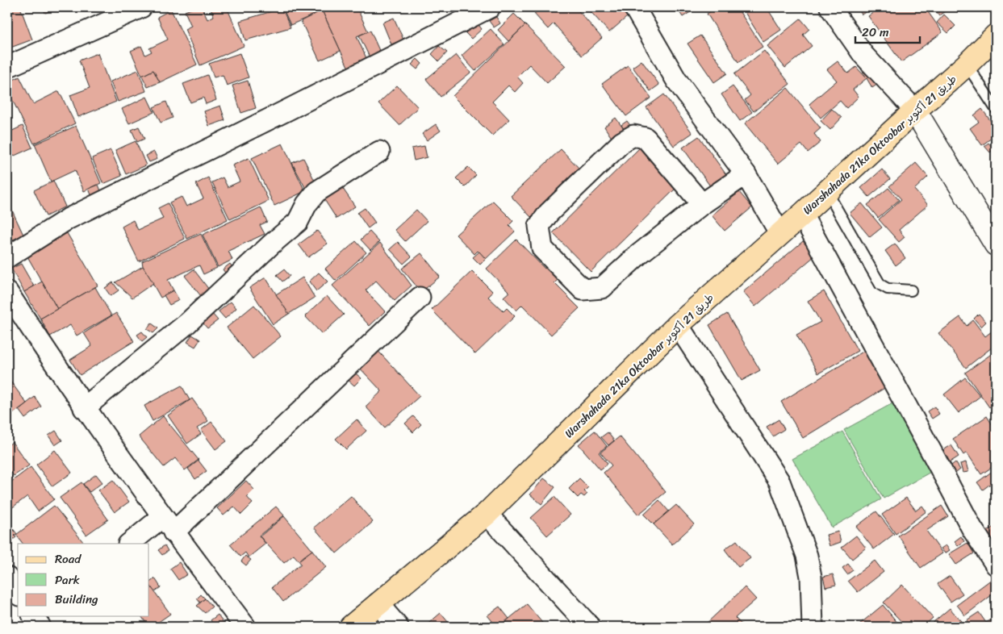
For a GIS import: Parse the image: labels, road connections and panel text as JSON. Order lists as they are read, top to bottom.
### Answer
{
  "streets": {
    "main road": ["Warshahada 21ka Oktoobar طريق 21 أكتوبر"]
  },
  "legend": ["Road", "Park", "Building"],
  "scale_bar": "20 m"
}
